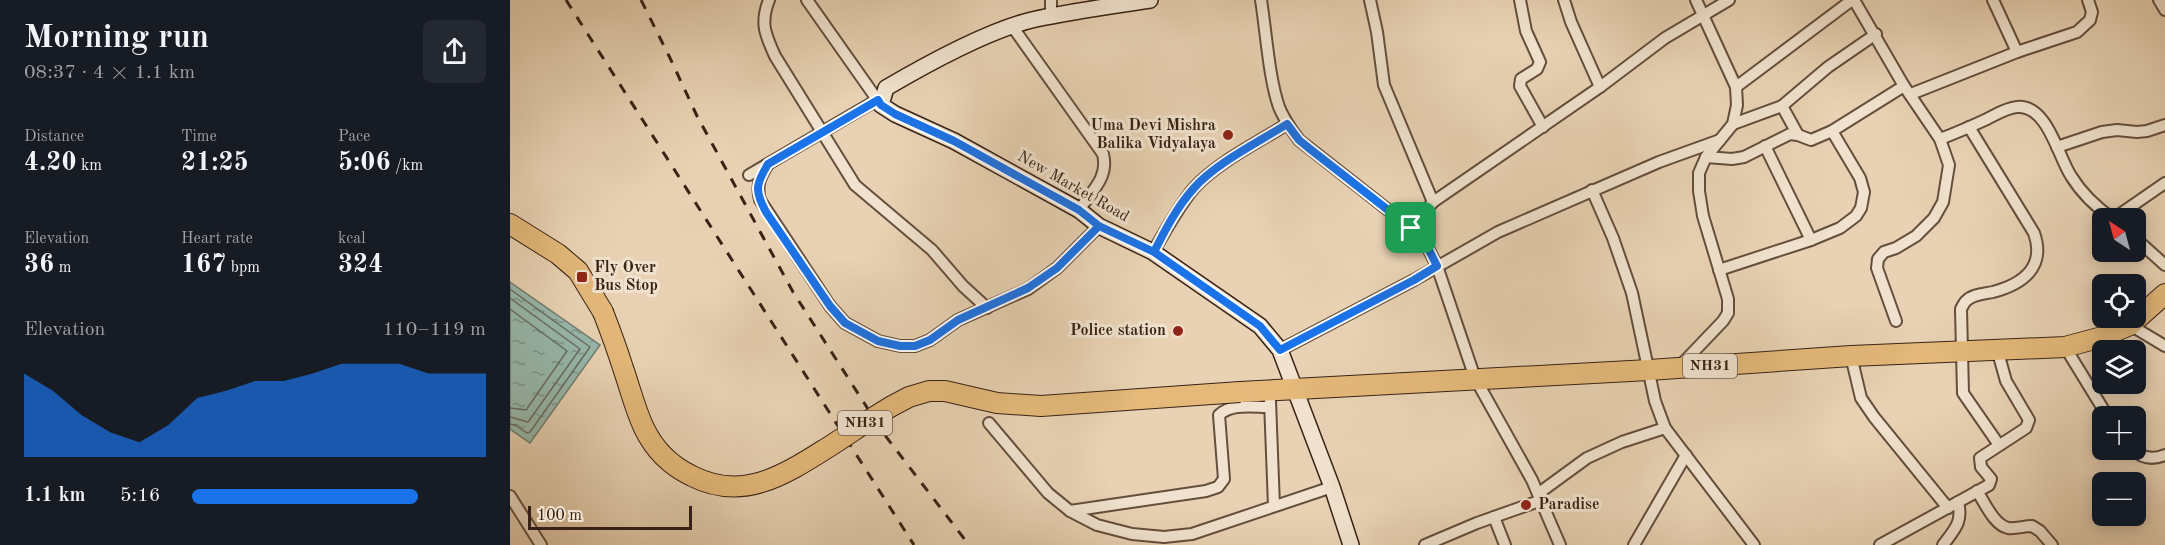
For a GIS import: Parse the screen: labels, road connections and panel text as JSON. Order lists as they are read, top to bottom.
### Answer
{
  "streets": {
    "highway": ["NH31"],
    "street": ["New Market Road"]
  },
  "crossings": [
    ["New Market Road", "NH31"]
  ],
  "places": {
    "other": ["Uma Devi Mishra Balika Vidyalaya", "Police station", "Paradise"],
    "transit": ["Fly Over Bus Stop"]
  },
  "scale_bar": "100 m",
  "north": "top left",
  "page": {
    "heading": ["Morning run", "08:37 · 4 × 1.1 km"],
    "stats": [
      ["Distance", "4.20 km"],
      ["Time", "21:25"],
      ["Pace", "5:06 /km"],
      ["Elevation", "36 m"],
      ["Heart rate", "167 bpm"],
      ["kcal", "324"]
    ],
    "map_buttons": ["+", "−"],
    "chart": ["Elevation", "110–119 m"],
    "list": [
      {
        "name": "1.1 km",
        "note": "5:16"
      }
    ],
    "scale": "100 m"
  }
}
